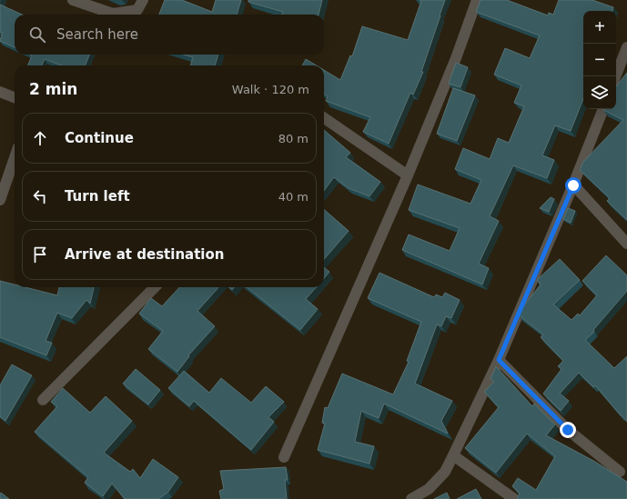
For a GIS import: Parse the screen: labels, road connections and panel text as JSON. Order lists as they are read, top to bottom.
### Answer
{
  "page": {
    "map_buttons": ["+", "−"],
    "search": "Search here",
    "heading": ["2 min", "Walk · 120 m"],
    "list": [
      ["Continue", "80 m"],
      ["Turn left", "40 m"],
      "Arrive at destination"
    ]
  }
}
